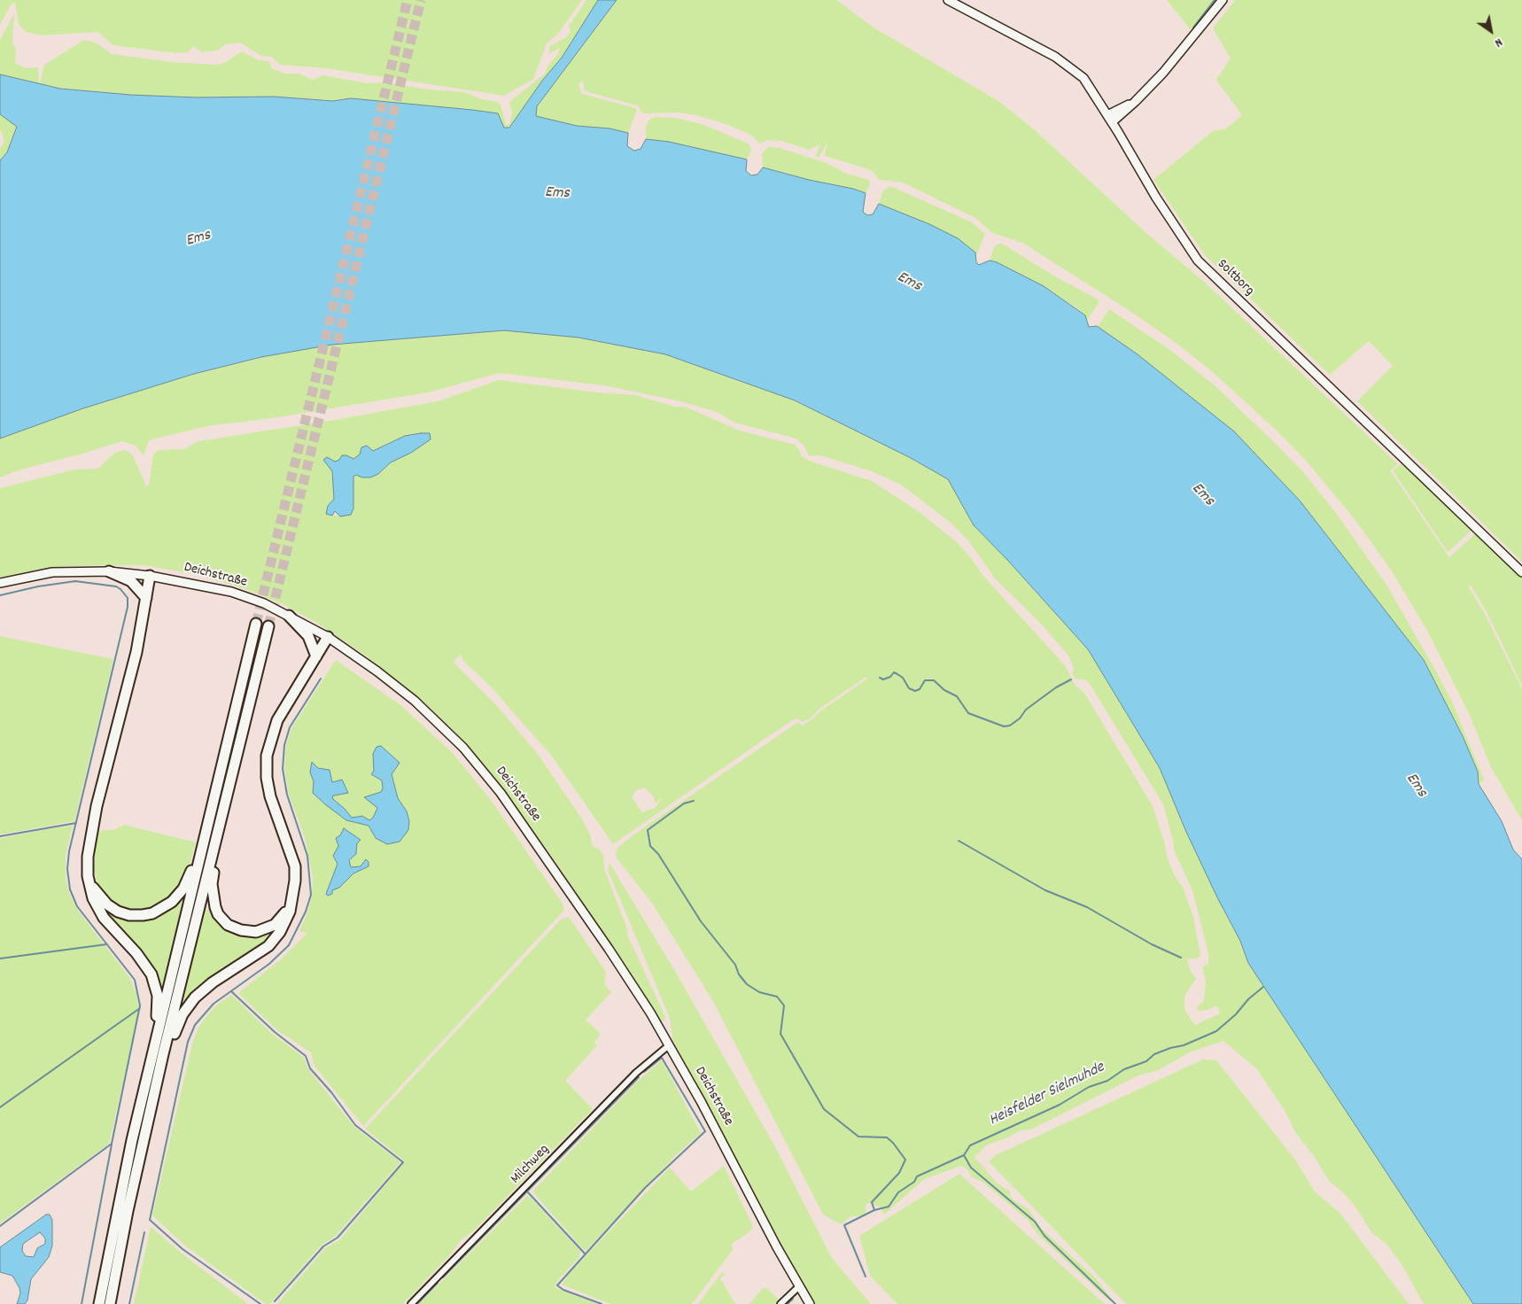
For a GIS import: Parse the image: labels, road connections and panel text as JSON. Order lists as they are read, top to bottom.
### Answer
{
  "streets": {
    "main road": ["Soltborg", "Deichstraße"],
    "street": ["Milchweg"]
  },
  "crossings": [
    ["Deichstraße", "Milchweg"]
  ],
  "water": ["Ems", "Heisfelder Sielmuhde"],
  "north": "bottom right"
}
